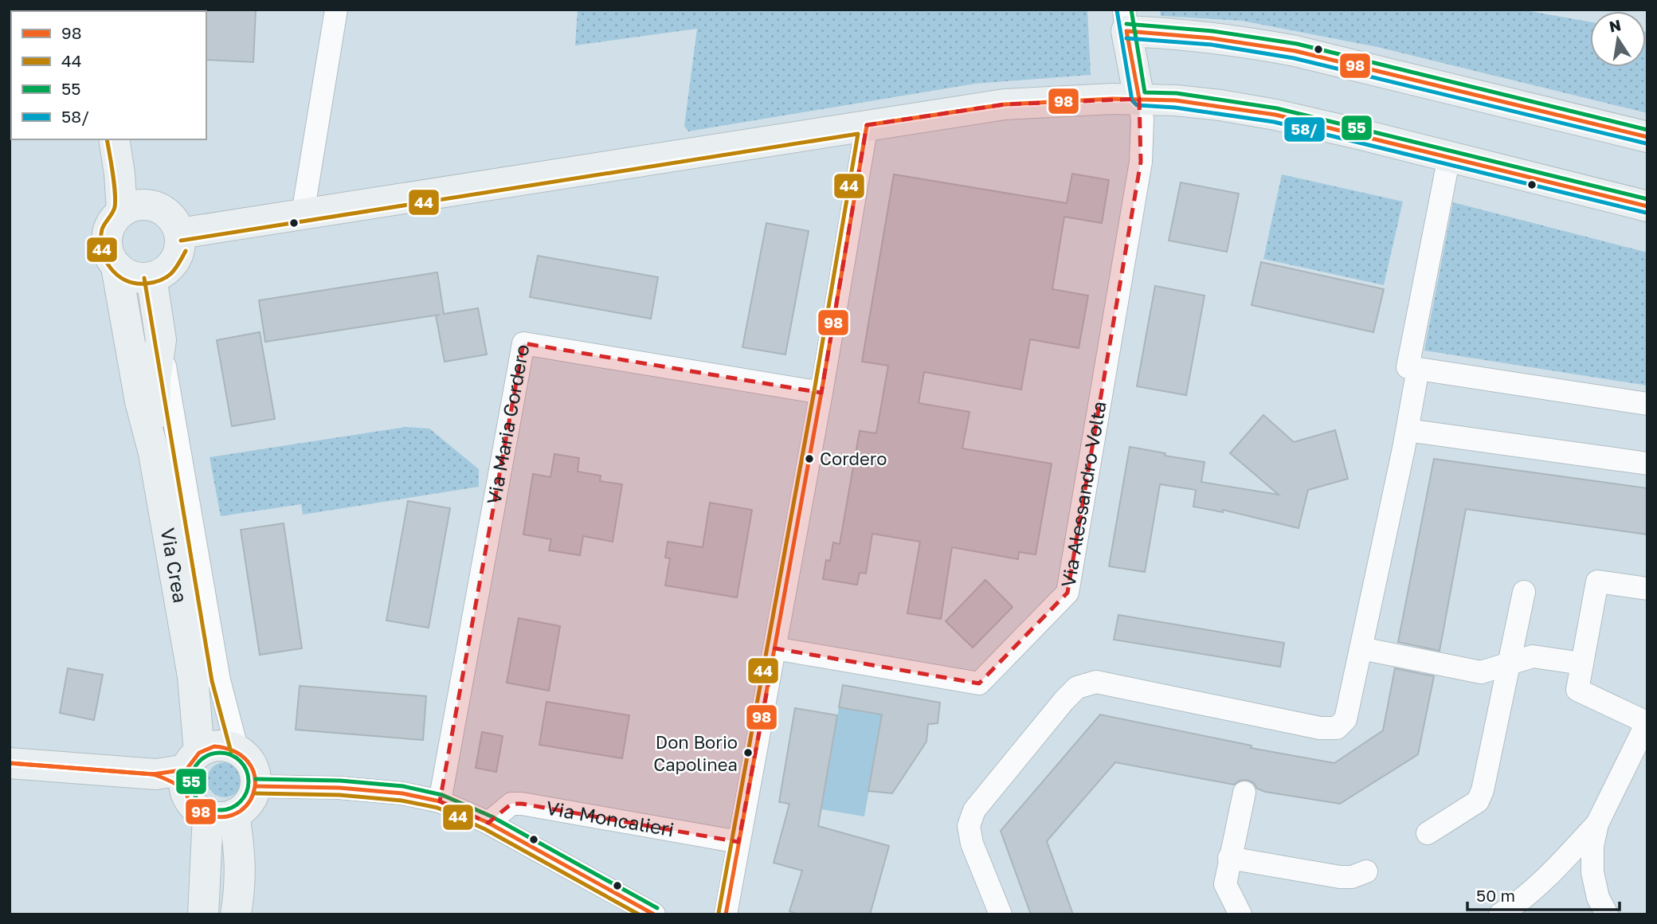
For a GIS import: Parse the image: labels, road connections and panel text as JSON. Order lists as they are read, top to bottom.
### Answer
{
  "streets": {
    "street": [
      "Via Maria Cordero",
      "Via Alessandro Volta",
      "Via Crea",
      "Via Moncalieri"
    ]
  },
  "crossings": [
    ["Via Maria Cordero", "Via Moncalieri"],
    ["Via Crea", "Via Moncalieri"]
  ],
  "places": ["Cordero", "Don Borio Capolinea"],
  "lines": [
    "transit line 55",
    "transit line 58/",
    "transit line 98",
    "transit line 44"
  ],
  "legend": [
    "98",
    "44",
    "55",
    "58/"
  ],
  "scale_bar": "50 m",
  "north": "top"
}
